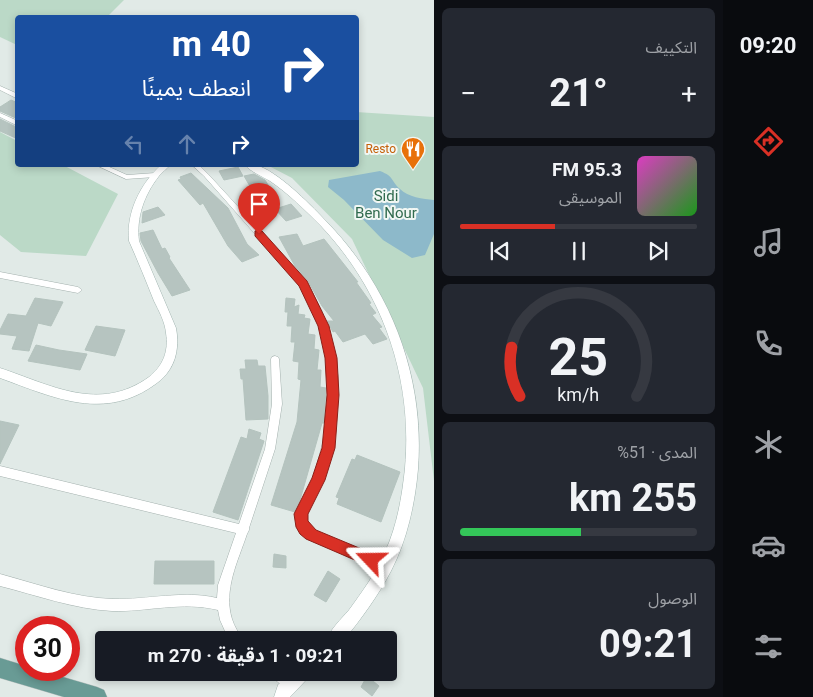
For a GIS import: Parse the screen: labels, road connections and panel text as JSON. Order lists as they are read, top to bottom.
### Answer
{
  "parks": ["Sidi Ben Nour"],
  "places": {
    "restaurant": ["Resto"]
  },
  "page": {
    "tabs": "09:20",
    "tile": [
      "التكييف",
      ["المدى · 51%", "255 km"],
      ["الوصول", "09:21"]
    ],
    "turn": ["40 m", "انعطف يمينًا"],
    "heat": ["−", "21°", "+"],
    "song": ["95.3 FM", "الموسيقى"],
    "limit": "30",
    "trip": "09:21 · 1 دقيقة · 270 m",
    "gauge": ["25", "km/h"]
  }
}
